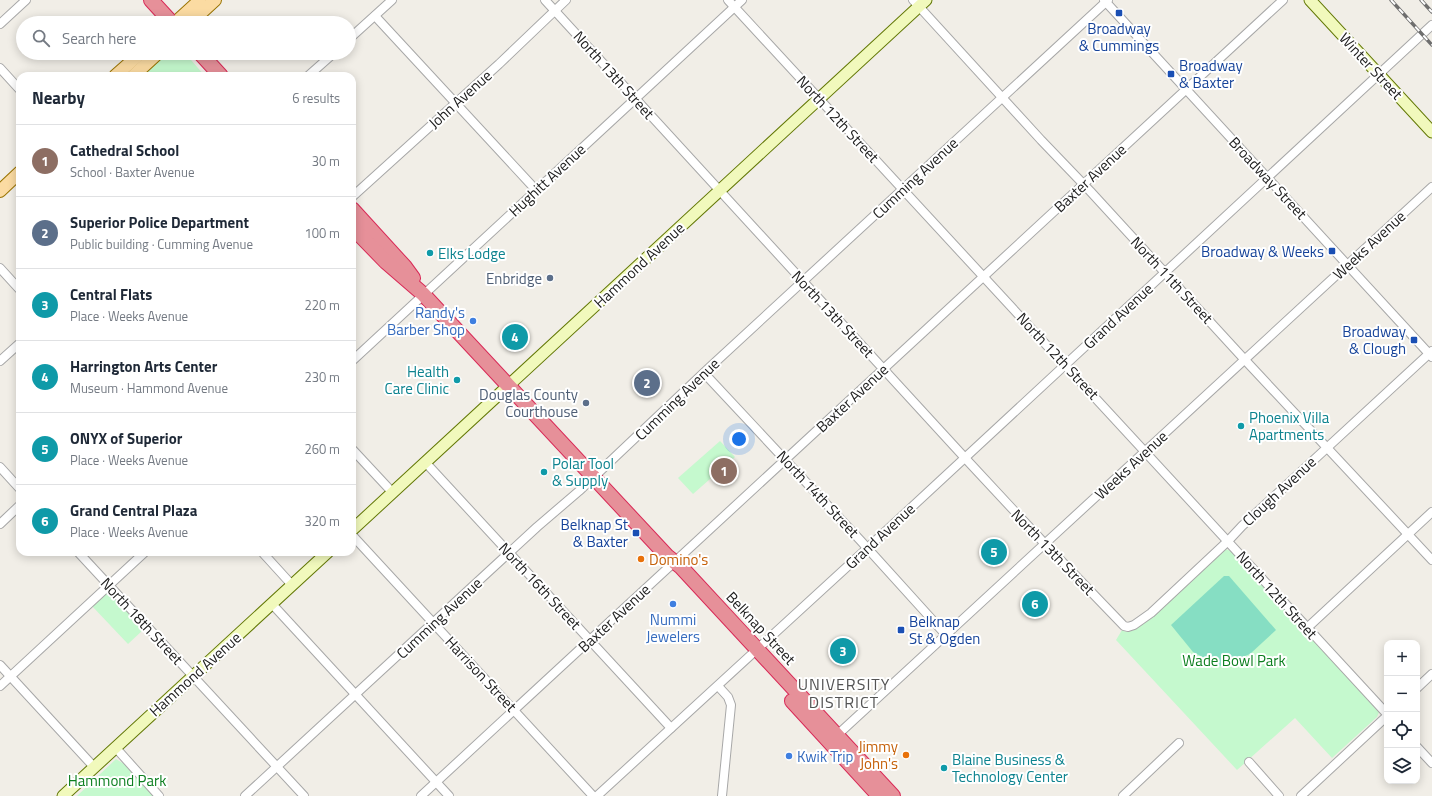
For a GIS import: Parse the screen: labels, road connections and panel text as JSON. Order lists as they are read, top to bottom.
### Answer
{
  "streets": {
    "highway": ["Belknap Street"],
    "street": [
      "Winter Street",
      "North 13th Street",
      "John Avenue",
      "North 12th Street",
      "Cumming Avenue",
      "Baxter Avenue",
      "Broadway Street",
      "Hughitt Avenue",
      "Weeks Avenue",
      "Hammond Avenue",
      "North 11th Street",
      "Grand Avenue",
      "Clough Avenue",
      "North 14th Street",
      "North 16th Street",
      "North 18th Street",
      "Harrison Street"
    ]
  },
  "crossings": [
    ["Winter Street", "Grand Avenue"],
    ["North 13th Street", "John Avenue"],
    ["North 13th Street", "Cumming Avenue"],
    ["North 13th Street", "Baxter Avenue"],
    ["North 13th Street", "Hughitt Avenue"],
    ["North 13th Street", "Weeks Avenue"],
    ["North 13th Street", "Hammond Avenue"],
    ["North 13th Street", "Grand Avenue"],
    ["North 13th Street", "Clough Avenue"],
    ["North 12th Street", "Cumming Avenue"],
    ["North 12th Street", "Baxter Avenue"],
    ["North 12th Street", "Hughitt Avenue"],
    ["North 12th Street", "Weeks Avenue"],
    ["North 12th Street", "Hammond Avenue"],
    ["North 12th Street", "Grand Avenue"],
    ["North 12th Street", "Clough Avenue"],
    ["Cumming Avenue", "Broadway Street"],
    ["Cumming Avenue", "North 11th Street"],
    ["Cumming Avenue", "North 14th Street"],
    ["Cumming Avenue", "North 16th Street"],
    ["Cumming Avenue", "North 18th Street"],
    ["Cumming Avenue", "Belknap Street"],
    ["Cumming Avenue", "Harrison Street"],
    ["Baxter Avenue", "Broadway Street"],
    ["Baxter Avenue", "North 11th Street"],
    ["Baxter Avenue", "North 14th Street"],
    ["Baxter Avenue", "North 16th Street"],
    ["Baxter Avenue", "Belknap Street"],
    ["Baxter Avenue", "Harrison Street"],
    ["Broadway Street", "Weeks Avenue"],
    ["Broadway Street", "Grand Avenue"],
    ["Broadway Street", "Clough Avenue"],
    ["Hughitt Avenue", "Belknap Street"],
    ["Weeks Avenue", "North 11th Street"],
    ["Weeks Avenue", "North 14th Street"],
    ["Weeks Avenue", "Belknap Street"],
    ["Hammond Avenue", "North 11th Street"],
    ["Hammond Avenue", "North 16th Street"],
    ["Hammond Avenue", "North 18th Street"],
    ["Hammond Avenue", "Belknap Street"],
    ["North 11th Street", "Grand Avenue"],
    ["North 11th Street", "Clough Avenue"],
    ["Grand Avenue", "North 14th Street"],
    ["Grand Avenue", "North 16th Street"],
    ["Grand Avenue", "Belknap Street"]
  ],
  "districts": ["UNIVERSITY DISTRICT"],
  "parks": ["Wade Bowl Park", "Hammond Park"],
  "places": {
    "transit": [
      "Broadway & Cummings",
      "Broadway & Baxter",
      "Broadway & Weeks",
      "Broadway & Clough",
      "Belknap St & Baxter",
      "Belknap St & Ogden"
    ],
    "other": [
      "Elks Lodge",
      "Enbridge",
      "Randy's Barber Shop",
      "Health Care Clinic",
      "Douglas County Courthouse",
      "Phoenix Villa Apartments",
      "Polar Tool & Supply",
      "Domino's",
      "Nummi Jewelers",
      "Jimmy John's",
      "Kwik Trip",
      "Blaine Business & Technology Center"
    ]
  },
  "page": {
    "search": "Search here",
    "heading": ["Nearby", "6 results"],
    "list": [
      {
        "mark": "1",
        "name": "Cathedral School",
        "note": "School · Baxter Avenue",
        "value": "30 m"
      },
      {
        "mark": "2",
        "name": "Superior Police Department",
        "note": "Public building · Cumming Avenue",
        "value": "100 m"
      },
      {
        "mark": "3",
        "name": "Central Flats",
        "note": "Place · Weeks Avenue",
        "value": "220 m"
      },
      {
        "mark": "4",
        "name": "Harrington Arts Center",
        "note": "Museum · Hammond Avenue",
        "value": "230 m"
      },
      {
        "mark": "5",
        "name": "ONYX of Superior",
        "note": "Place · Weeks Avenue",
        "value": "260 m"
      },
      {
        "mark": "6",
        "name": "Grand Central Plaza",
        "note": "Place · Weeks Avenue",
        "value": "320 m"
      }
    ],
    "pins": [
      "4",
      "2",
      "1",
      "5",
      "6",
      "3"
    ],
    "map_buttons": ["+", "−"]
  }
}
